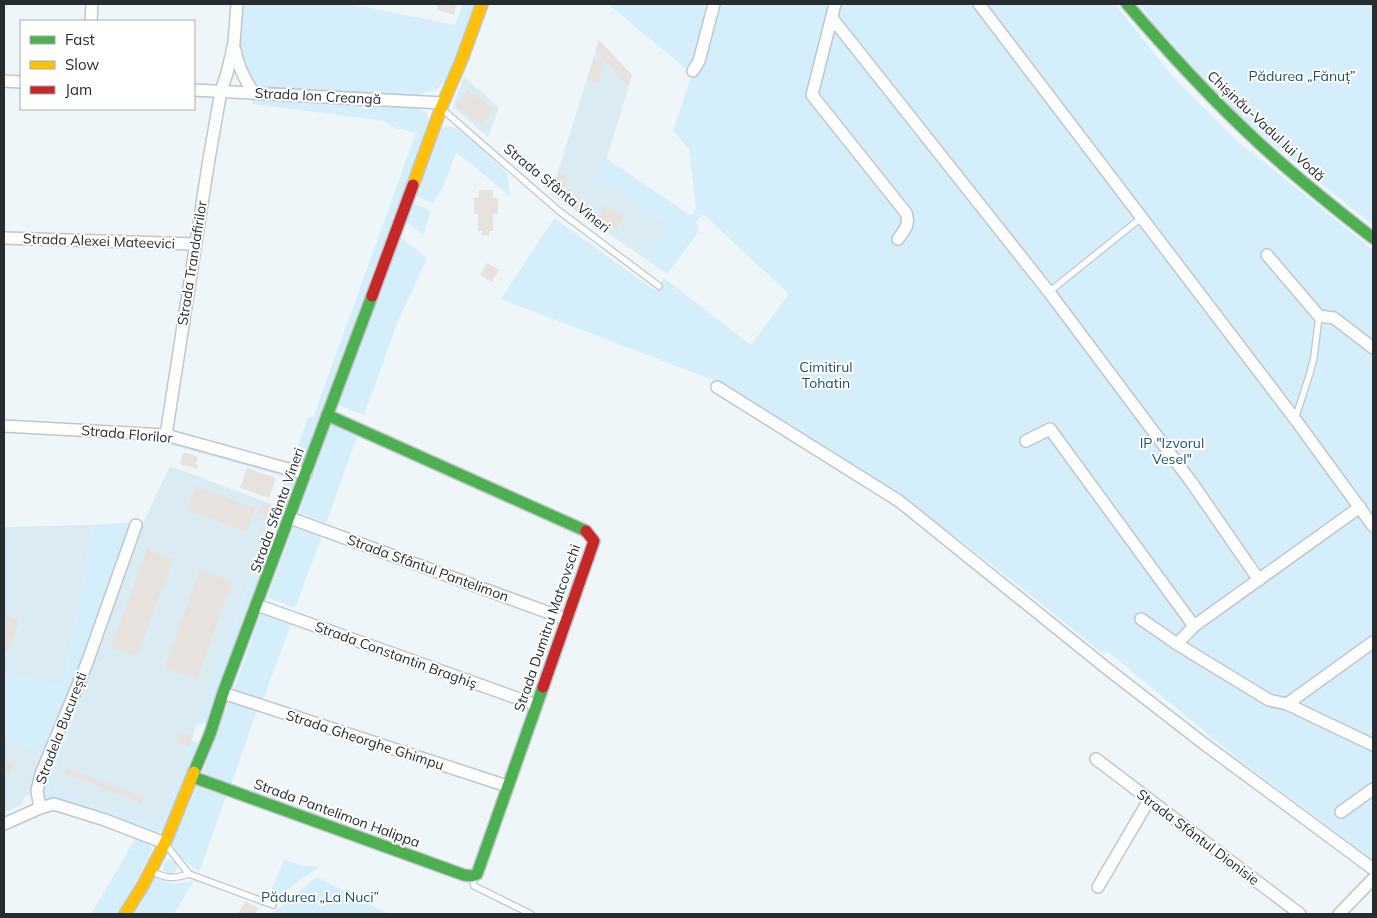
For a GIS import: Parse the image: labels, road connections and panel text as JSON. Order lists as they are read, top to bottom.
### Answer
{
  "streets": {
    "street": [
      "Strada Ion Creangă",
      "Chișinău-Vadul lui Vodă",
      "Strada Sfânta Vineri",
      "Strada Alexei Mateevici",
      "Strada Trandafirilor",
      "Strada Florilor",
      "Strada Sfântul Pantelimon",
      "Strada Dumitru Matcovschi",
      "Strada Constantin Braghiş",
      "Stradela București",
      "Strada Gheorghe Ghimpu",
      "Strada Pantelimon Halippa",
      "Strada Sfântul Dionisie"
    ]
  },
  "crossings": [
    ["Strada Ion Creangă", "Strada Sfânta Vineri"],
    ["Strada Ion Creangă", "Strada Trandafirilor"],
    ["Strada Sfânta Vineri", "Strada Florilor"],
    ["Strada Sfânta Vineri", "Strada Sfântul Pantelimon"],
    ["Strada Sfânta Vineri", "Strada Dumitru Matcovschi"],
    ["Strada Sfânta Vineri", "Strada Constantin Braghiş"],
    ["Strada Sfânta Vineri", "Stradela București"],
    ["Strada Sfânta Vineri", "Strada Gheorghe Ghimpu"],
    ["Strada Sfânta Vineri", "Strada Pantelimon Halippa"],
    ["Strada Alexei Mateevici", "Strada Trandafirilor"],
    ["Strada Trandafirilor", "Strada Florilor"],
    ["Strada Sfântul Pantelimon", "Strada Dumitru Matcovschi"],
    ["Strada Dumitru Matcovschi", "Strada Constantin Braghiş"],
    ["Strada Dumitru Matcovschi", "Strada Gheorghe Ghimpu"],
    ["Strada Dumitru Matcovschi", "Strada Pantelimon Halippa"]
  ],
  "parks": [
    "Pădurea „Fănuț”",
    "Cimitirul Tohatin",
    "IP \"Izvorul Vesel\"",
    "Pădurea „La Nuci”"
  ],
  "legend": ["Fast", "Slow", "Jam"]
}
